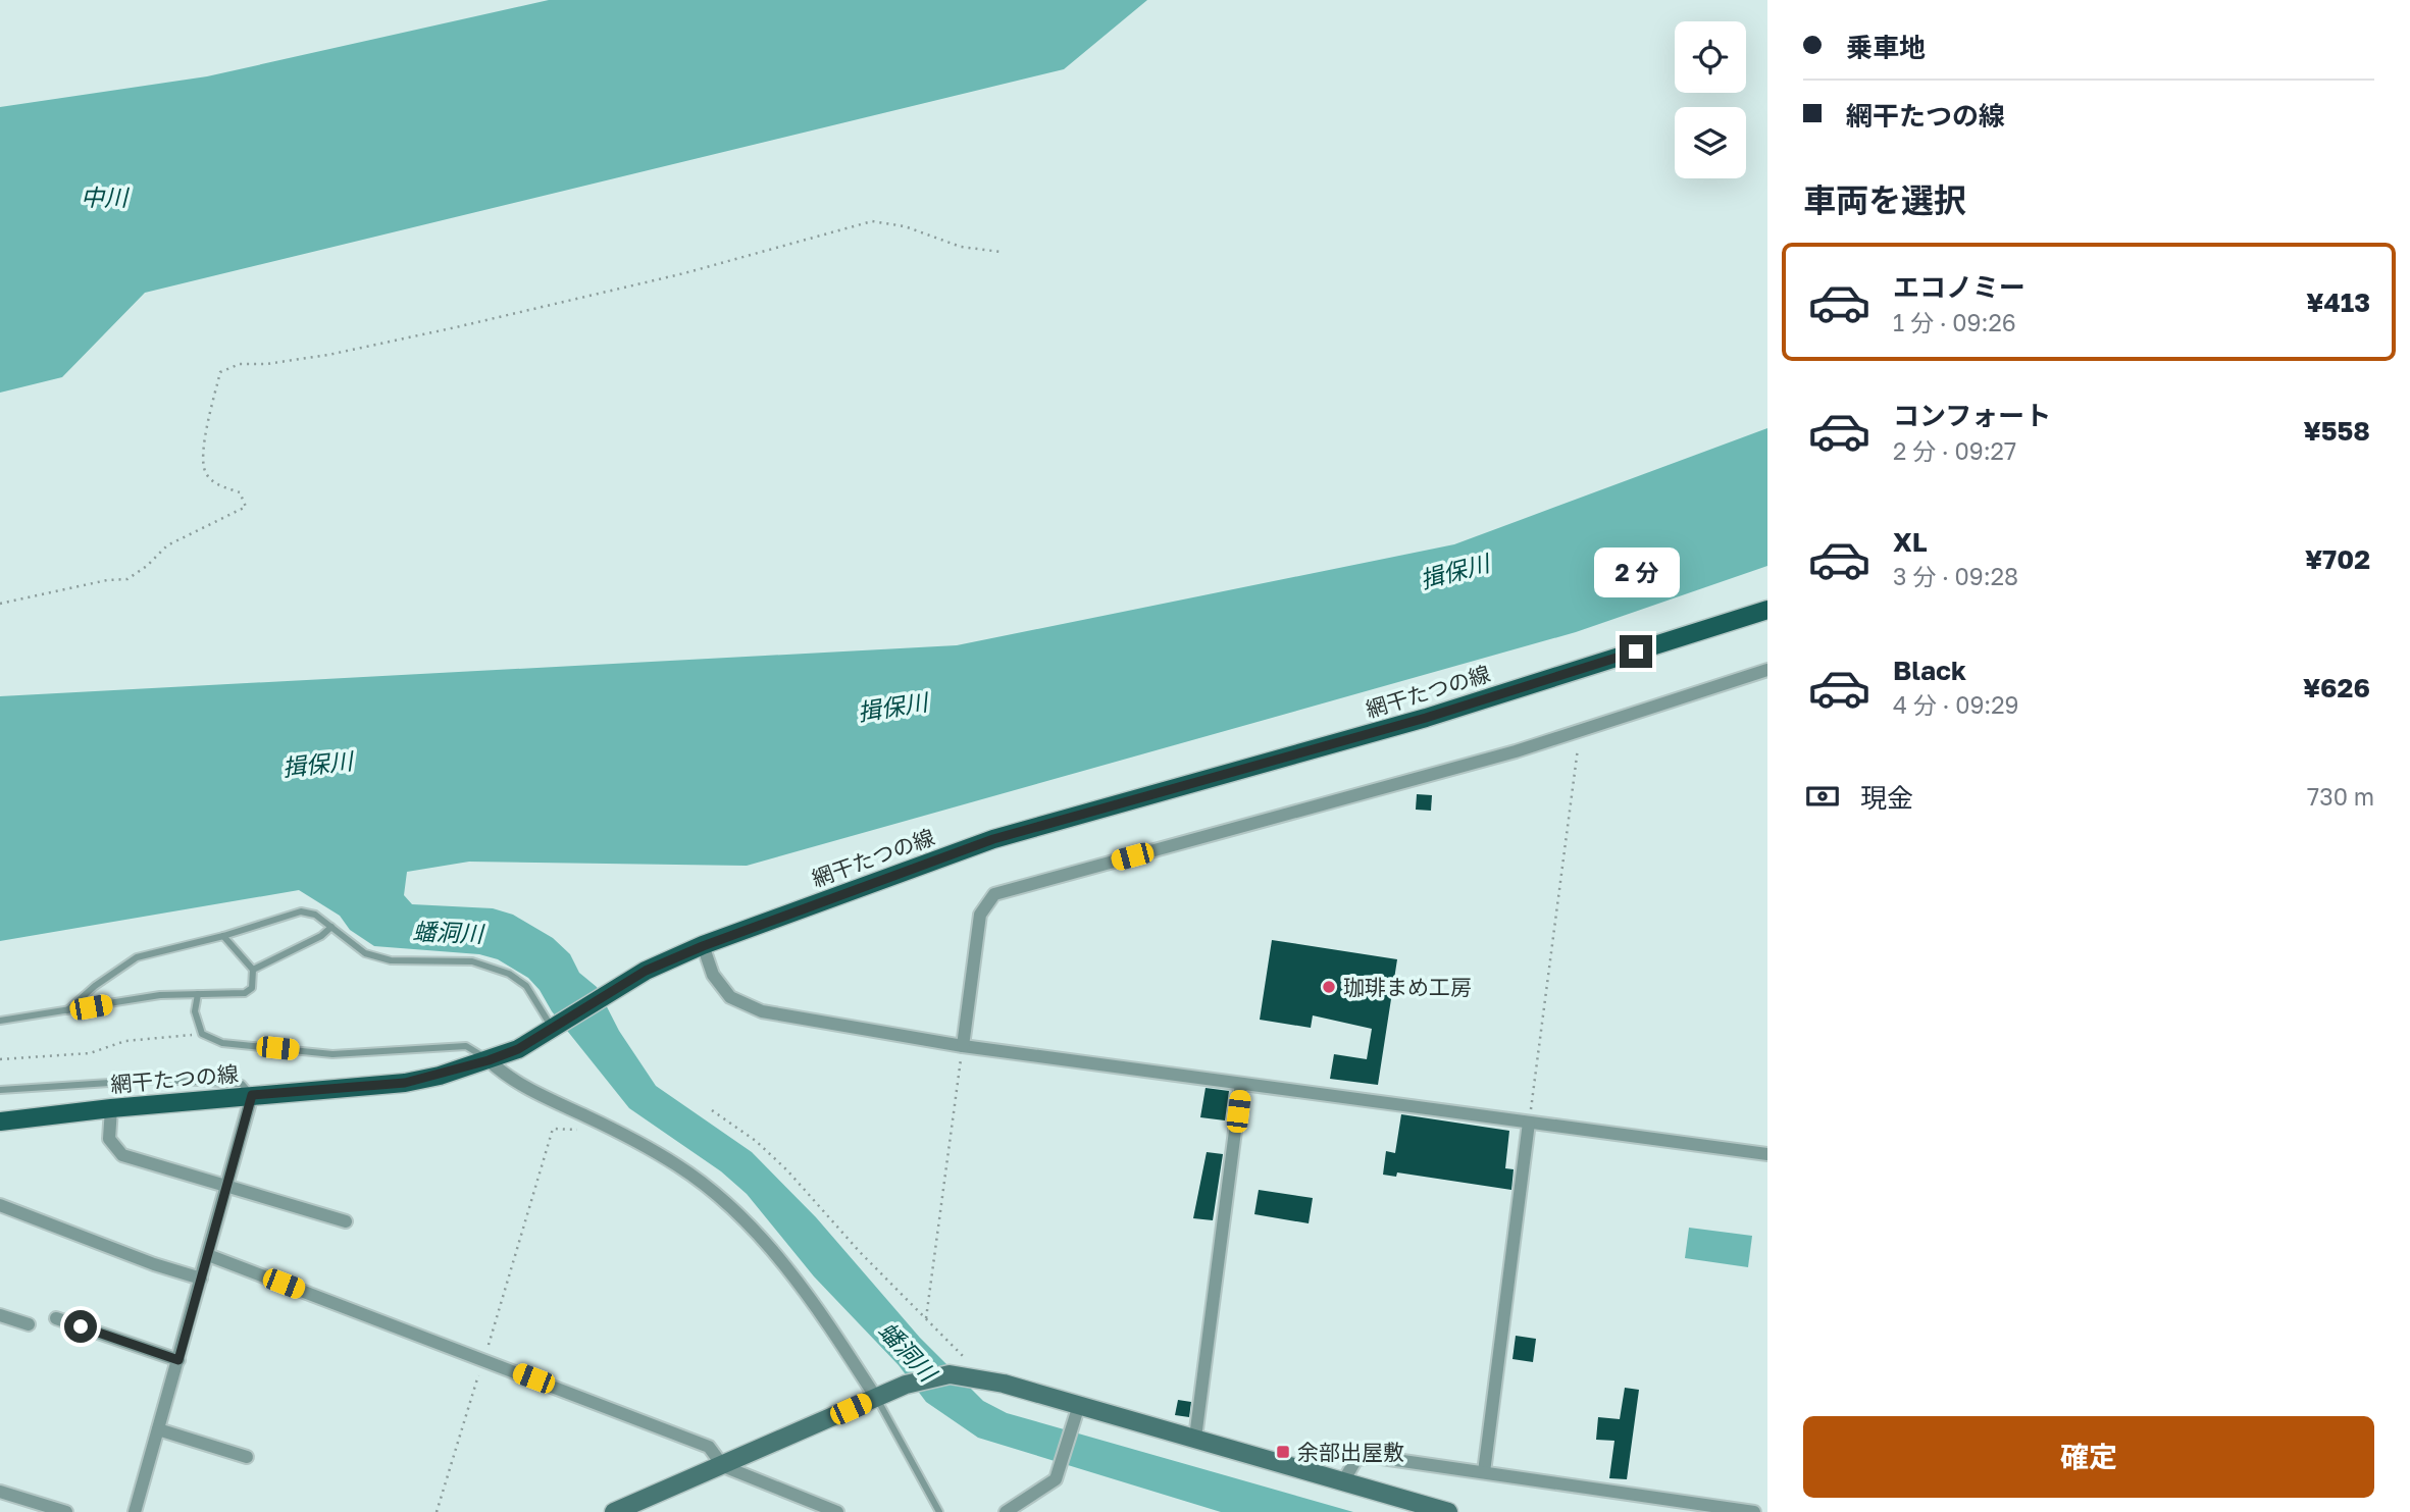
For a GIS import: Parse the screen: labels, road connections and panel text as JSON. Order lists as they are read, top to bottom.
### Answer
{
  "streets": {
    "main road": ["網干たつの線"]
  },
  "water": ["中川", "揖保川", "蟠洞川"],
  "places": {
    "other": ["珈琲まめ工房"],
    "transit": ["余部出屋敷"]
  },
  "page": {
    "banner": ["乗車地", "網干たつの線"],
    "heading": "車両を選択",
    "list": [
      {
        "name": "エコノミー",
        "note": "1 分 · 09:26",
        "value": "¥413"
      },
      {
        "name": "コンフォート",
        "note": "2 分 · 09:27",
        "value": "¥558"
      },
      {
        "name": "XL",
        "note": "3 分 · 09:28",
        "value": "¥702"
      },
      {
        "name": "Black",
        "note": "4 分 · 09:29",
        "value": "¥626"
      }
    ],
    "bubble": "2 分",
    "pay": ["現金", "730 m"],
    "buttons": "確定"
  }
}
